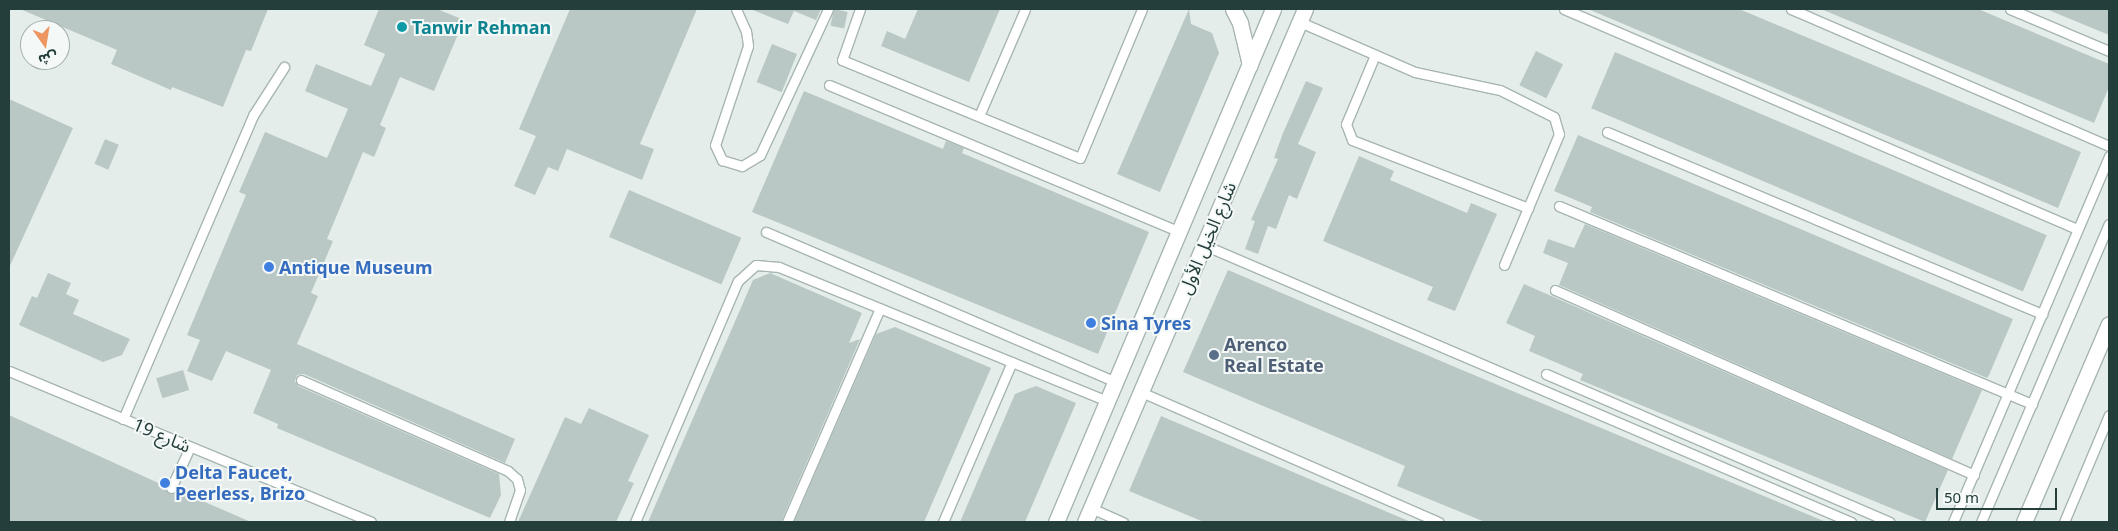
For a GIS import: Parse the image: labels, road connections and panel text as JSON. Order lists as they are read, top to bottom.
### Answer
{
  "streets": {
    "main road": ["شارع الخيل الأول"],
    "lane": ["شارع 19"]
  },
  "places": [
    "Tanwir Rehman",
    "Antique Museum",
    "Sina Tyres",
    "Arenco Real Estate",
    "Delta Faucet, Peerless, Brizo"
  ],
  "scale_bar": "50 m",
  "north": "bottom"
}
